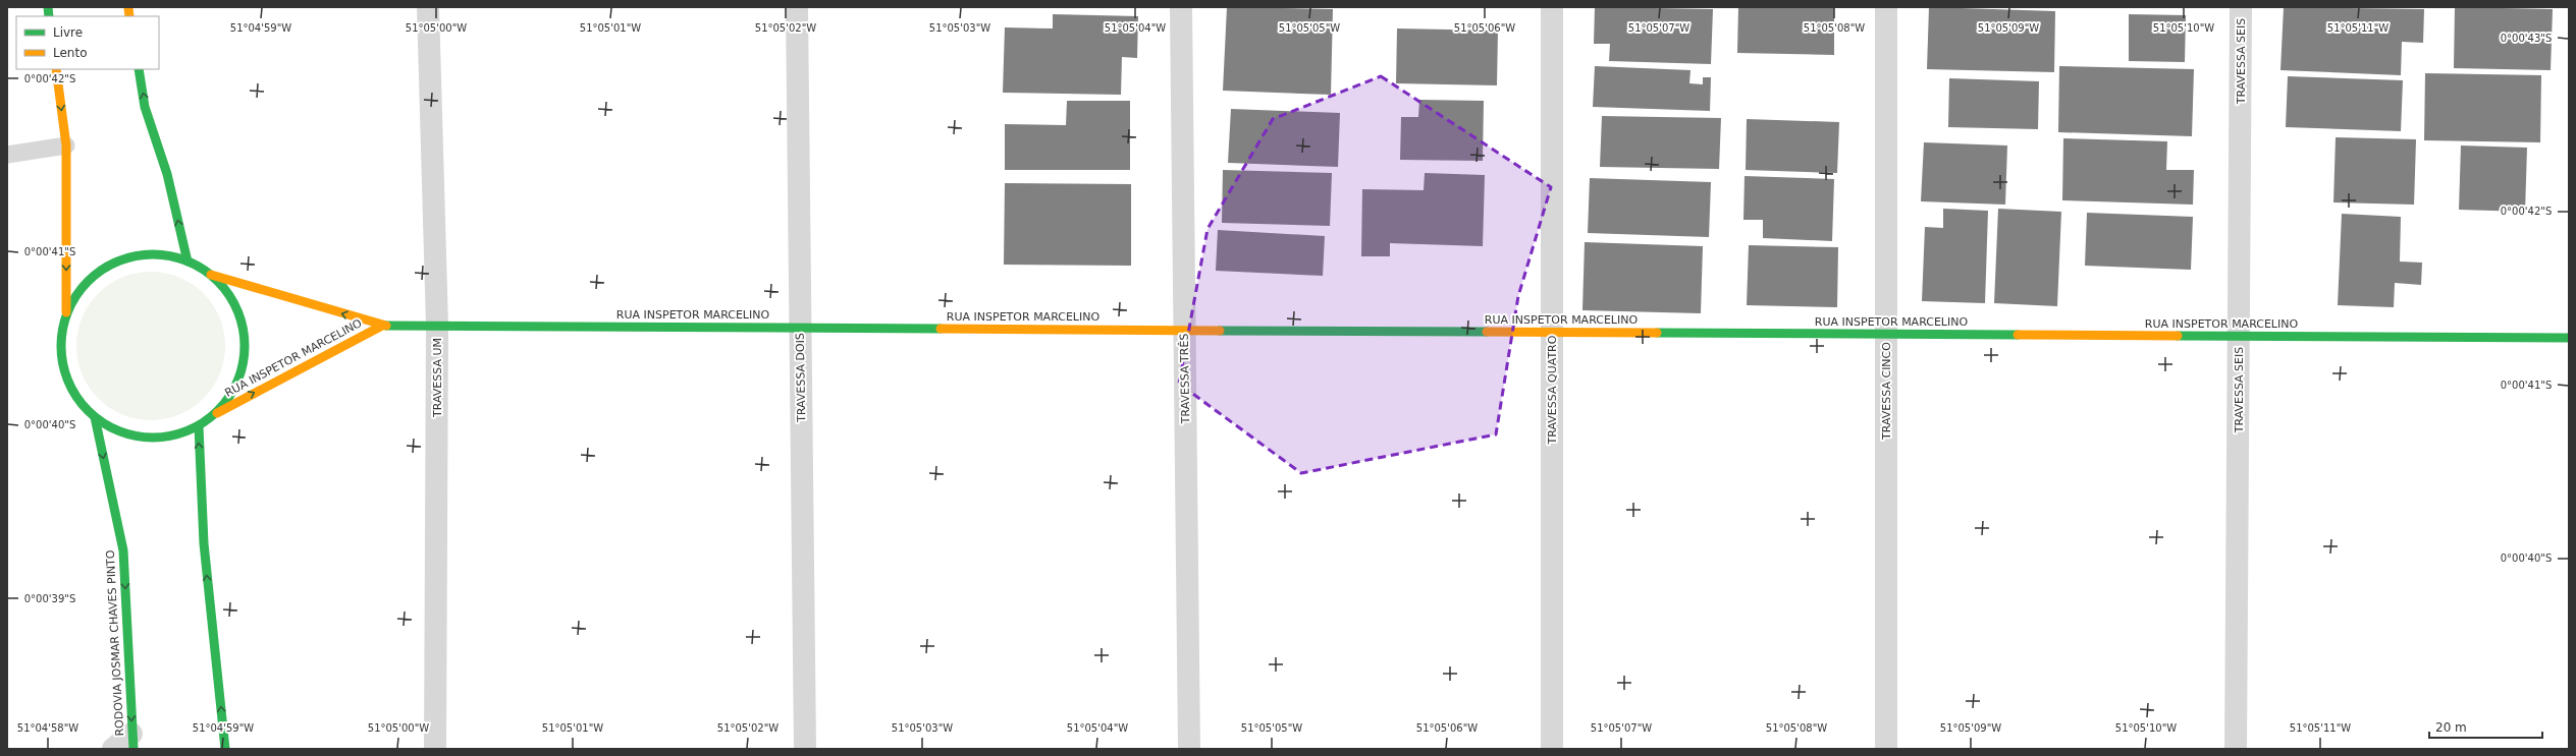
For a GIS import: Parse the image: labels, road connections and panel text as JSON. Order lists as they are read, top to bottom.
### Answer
{
  "streets": {
    "street": [
      "TRAVESSA SEIS",
      "RUA INSPETOR MARCELINO",
      "TRAVESSA UM",
      "TRAVESSA DOIS",
      "TRAVESSA TRÊS",
      "TRAVESSA QUATRO",
      "TRAVESSA CINCO",
      "RODOVIA JOSMAR CHAVES PINTO"
    ]
  },
  "crossings": [
    ["TRAVESSA SEIS", "RUA INSPETOR MARCELINO"],
    ["RUA INSPETOR MARCELINO", "TRAVESSA UM"],
    ["RUA INSPETOR MARCELINO", "TRAVESSA DOIS"],
    ["RUA INSPETOR MARCELINO", "TRAVESSA TRÊS"],
    ["RUA INSPETOR MARCELINO", "TRAVESSA QUATRO"],
    ["RUA INSPETOR MARCELINO", "TRAVESSA CINCO"],
    ["RUA INSPETOR MARCELINO", "RODOVIA JOSMAR CHAVES PINTO"]
  ],
  "one_way": ["RODOVIA JOSMAR CHAVES PINTO"],
  "legend": ["Livre", "Lento"],
  "scale_bar": "20 m",
  "coordinates": [
    "51°04'59\"W",
    "51°05'00\"W",
    "51°05'01\"W",
    "51°05'02\"W",
    "51°05'03\"W",
    "51°05'04\"W",
    "51°05'05\"W",
    "51°05'06\"W",
    "51°05'07\"W",
    "51°05'08\"W",
    "51°05'09\"W",
    "51°05'10\"W",
    "51°05'11\"W",
    "0°00'43\"S",
    "0°00'42\"S",
    "0°00'41\"S",
    "0°00'40\"S",
    "0°00'39\"S",
    "51°04'58\"W"
  ]
}
